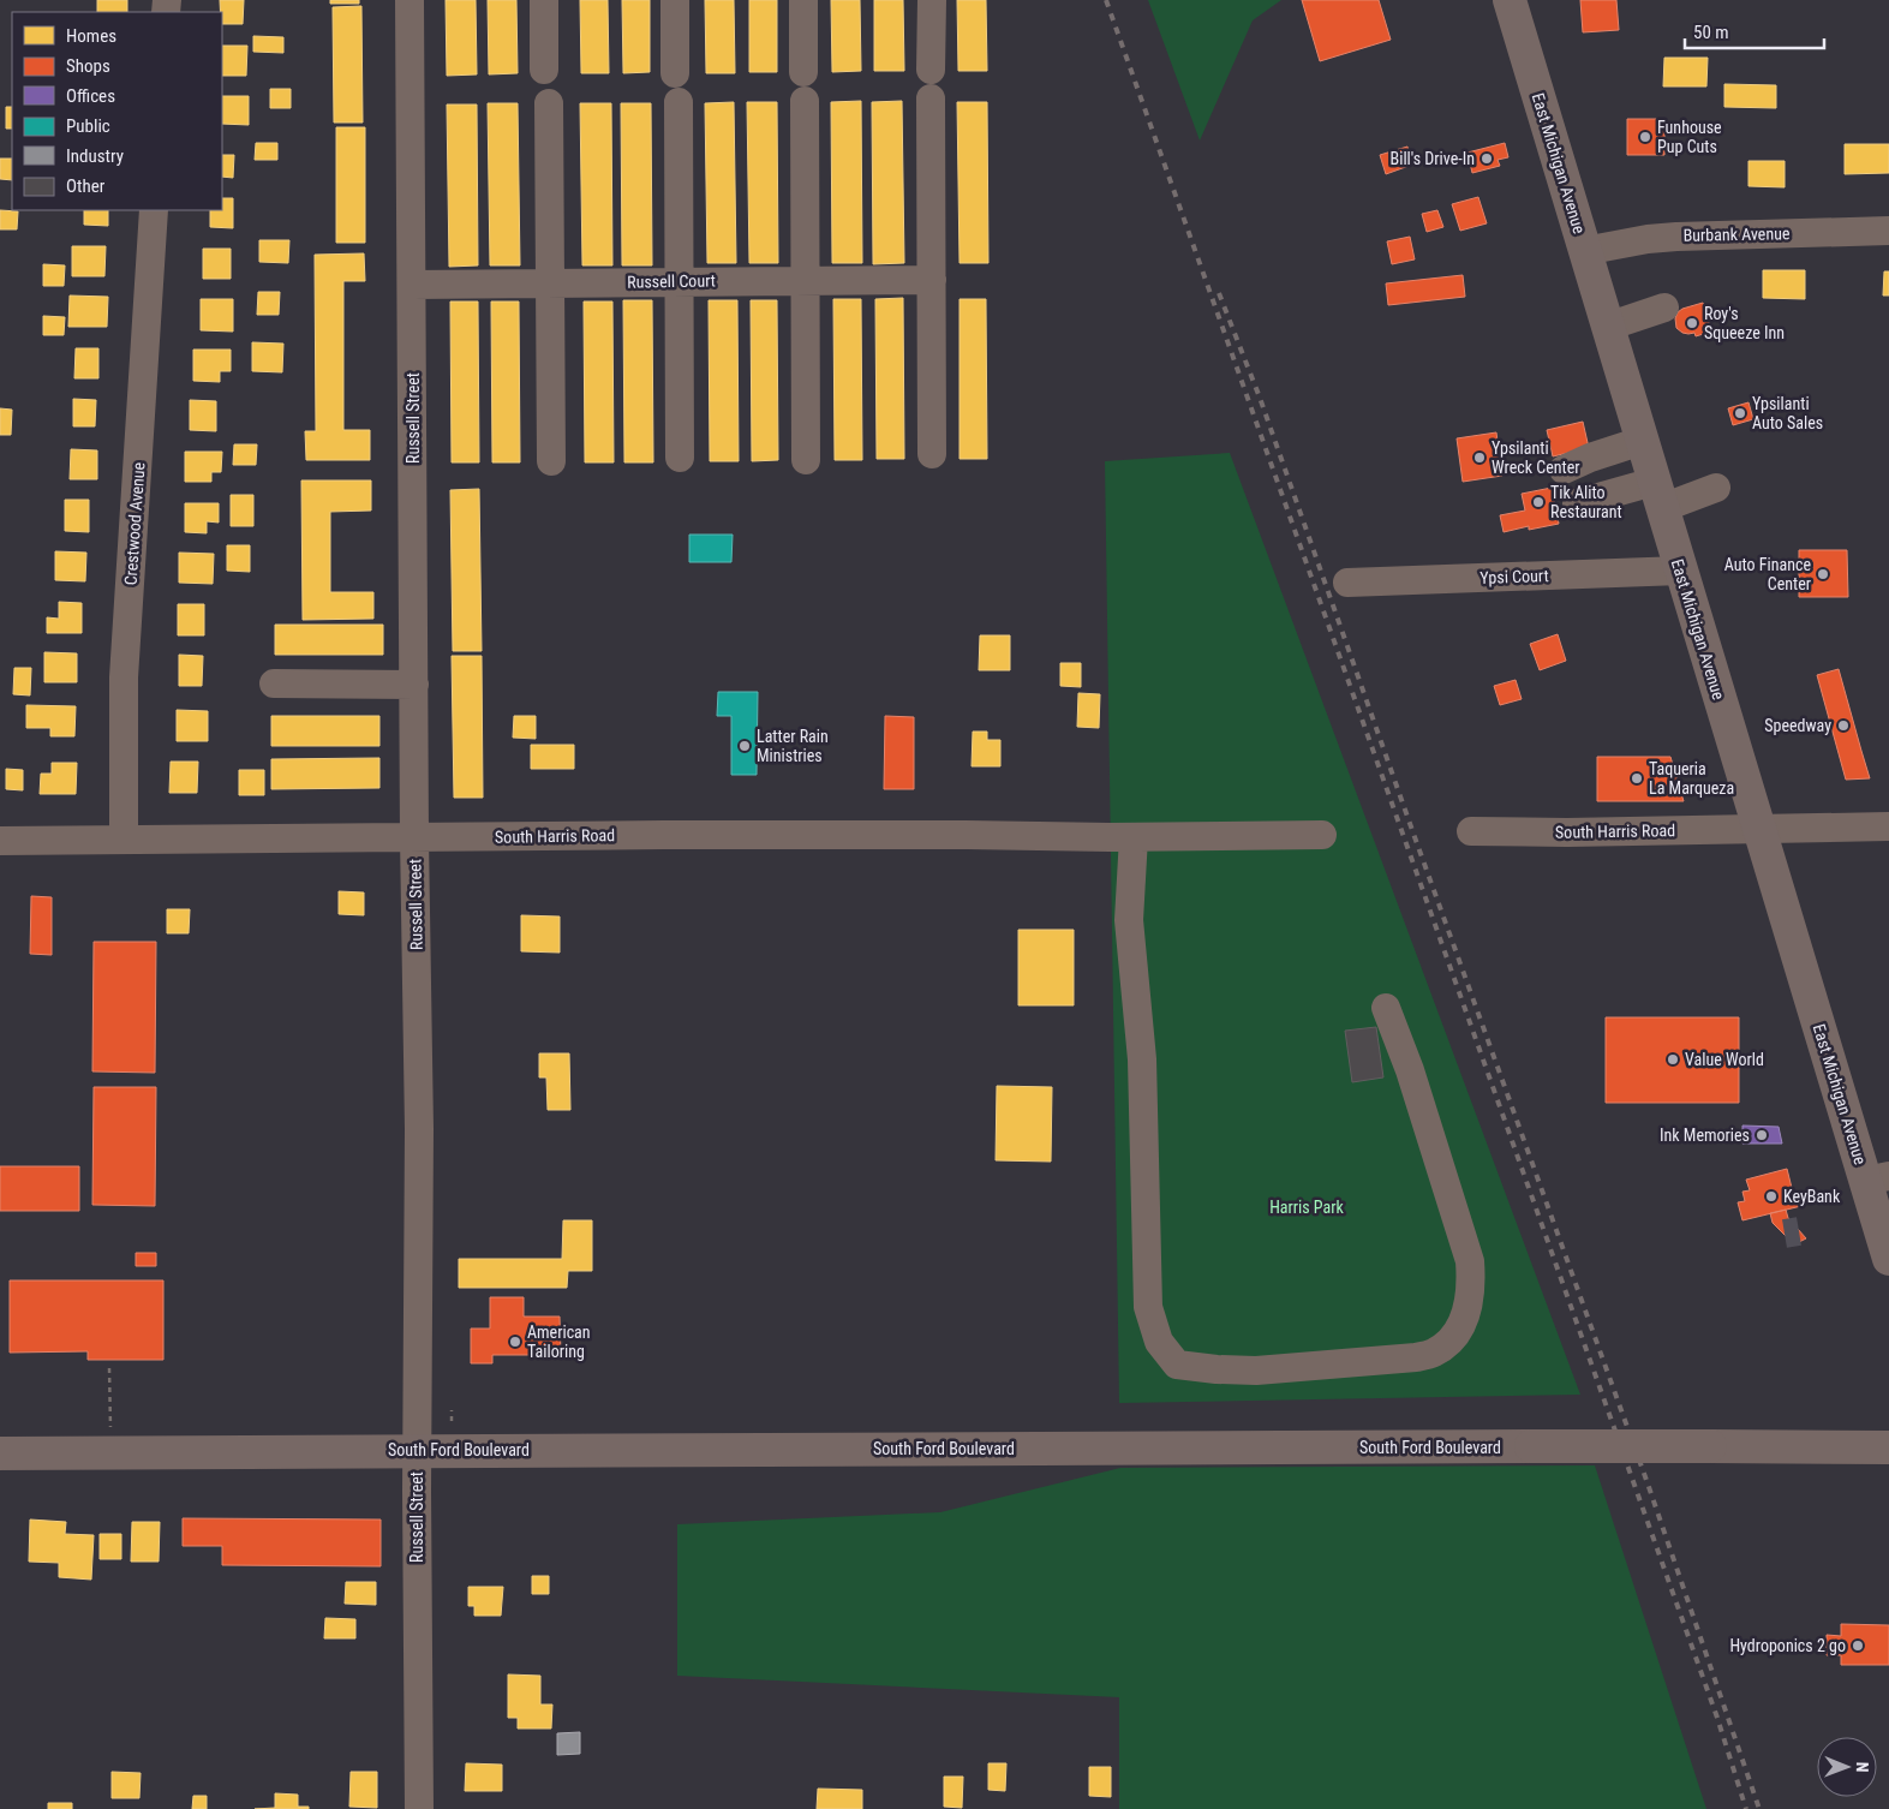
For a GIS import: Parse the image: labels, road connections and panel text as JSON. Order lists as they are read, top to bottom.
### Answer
{
  "streets": {
    "main road": ["East Michigan Avenue", "South Ford Boulevard"],
    "street": [
      "Burbank Avenue",
      "Russell Court",
      "Russell Street",
      "Crestwood Avenue",
      "Ypsi Court",
      "South Harris Road"
    ]
  },
  "crossings": [
    ["East Michigan Avenue", "Burbank Avenue"],
    ["East Michigan Avenue", "Ypsi Court"],
    ["East Michigan Avenue", "South Harris Road"],
    ["Russell Court", "Russell Street"],
    ["Russell Street", "South Harris Road"],
    ["Russell Street", "South Ford Boulevard"],
    ["Crestwood Avenue", "South Harris Road"]
  ],
  "parks": ["Harris Park"],
  "places": [
    "Funhouse Pup Cuts",
    "Bill's Drive-In",
    "Roy's Squeeze Inn",
    "Ypsilanti Auto Sales",
    "Ypsilanti Wreck Center",
    "Tik Alito Restaurant",
    "Auto Finance Center",
    "Speedway",
    "Latter Rain Ministries",
    "Taqueria La Marqueza",
    "Value World",
    "Ink Memories",
    "KeyBank",
    "American Tailoring",
    "Hydroponics 2 go"
  ],
  "legend": [
    "Homes",
    "Shops",
    "Offices",
    "Public",
    "Industry",
    "Other"
  ],
  "scale_bar": "50 m",
  "north": "right"
}
